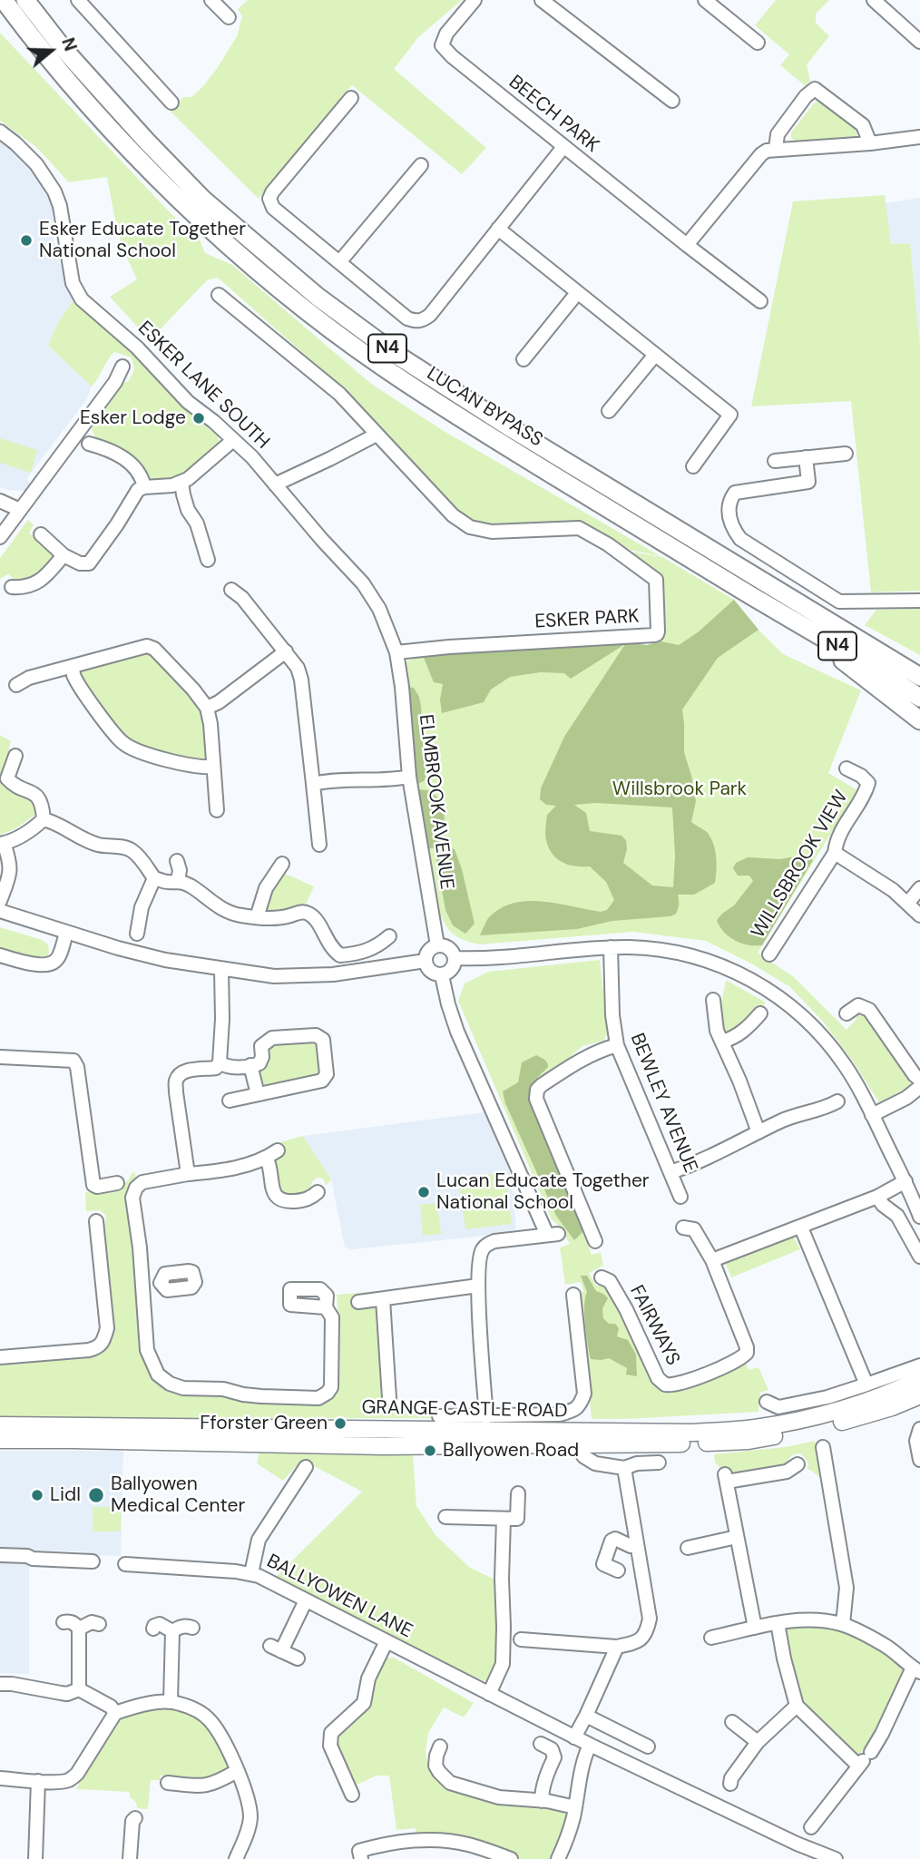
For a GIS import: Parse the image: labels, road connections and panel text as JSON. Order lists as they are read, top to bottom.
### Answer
{
  "streets": {
    "highway": ["N4", "LUCAN BYPASS"],
    "main road": ["GRANGE CASTLE ROAD"],
    "street": [
      "BEECH PARK",
      "ESKER LANE SOUTH",
      "ESKER PARK",
      "ELMBROOK AVENUE",
      "WILLSBROOK VIEW",
      "BEWLEY AVENUE",
      "FAIRWAYS",
      "BALLYOWEN LANE"
    ]
  },
  "crossings": [
    ["ESKER LANE SOUTH", "ESKER PARK"],
    ["ESKER LANE SOUTH", "ELMBROOK AVENUE"],
    ["ESKER PARK", "ELMBROOK AVENUE"]
  ],
  "parks": ["Willsbrook Park"],
  "places": [
    "Esker Educate Together National School",
    "Esker Lodge",
    "Lucan Educate Together National School",
    "Fforster Green",
    "Ballyowen Road",
    "Lidl",
    "Ballyowen Medical Center"
  ],
  "north": "right"
}
